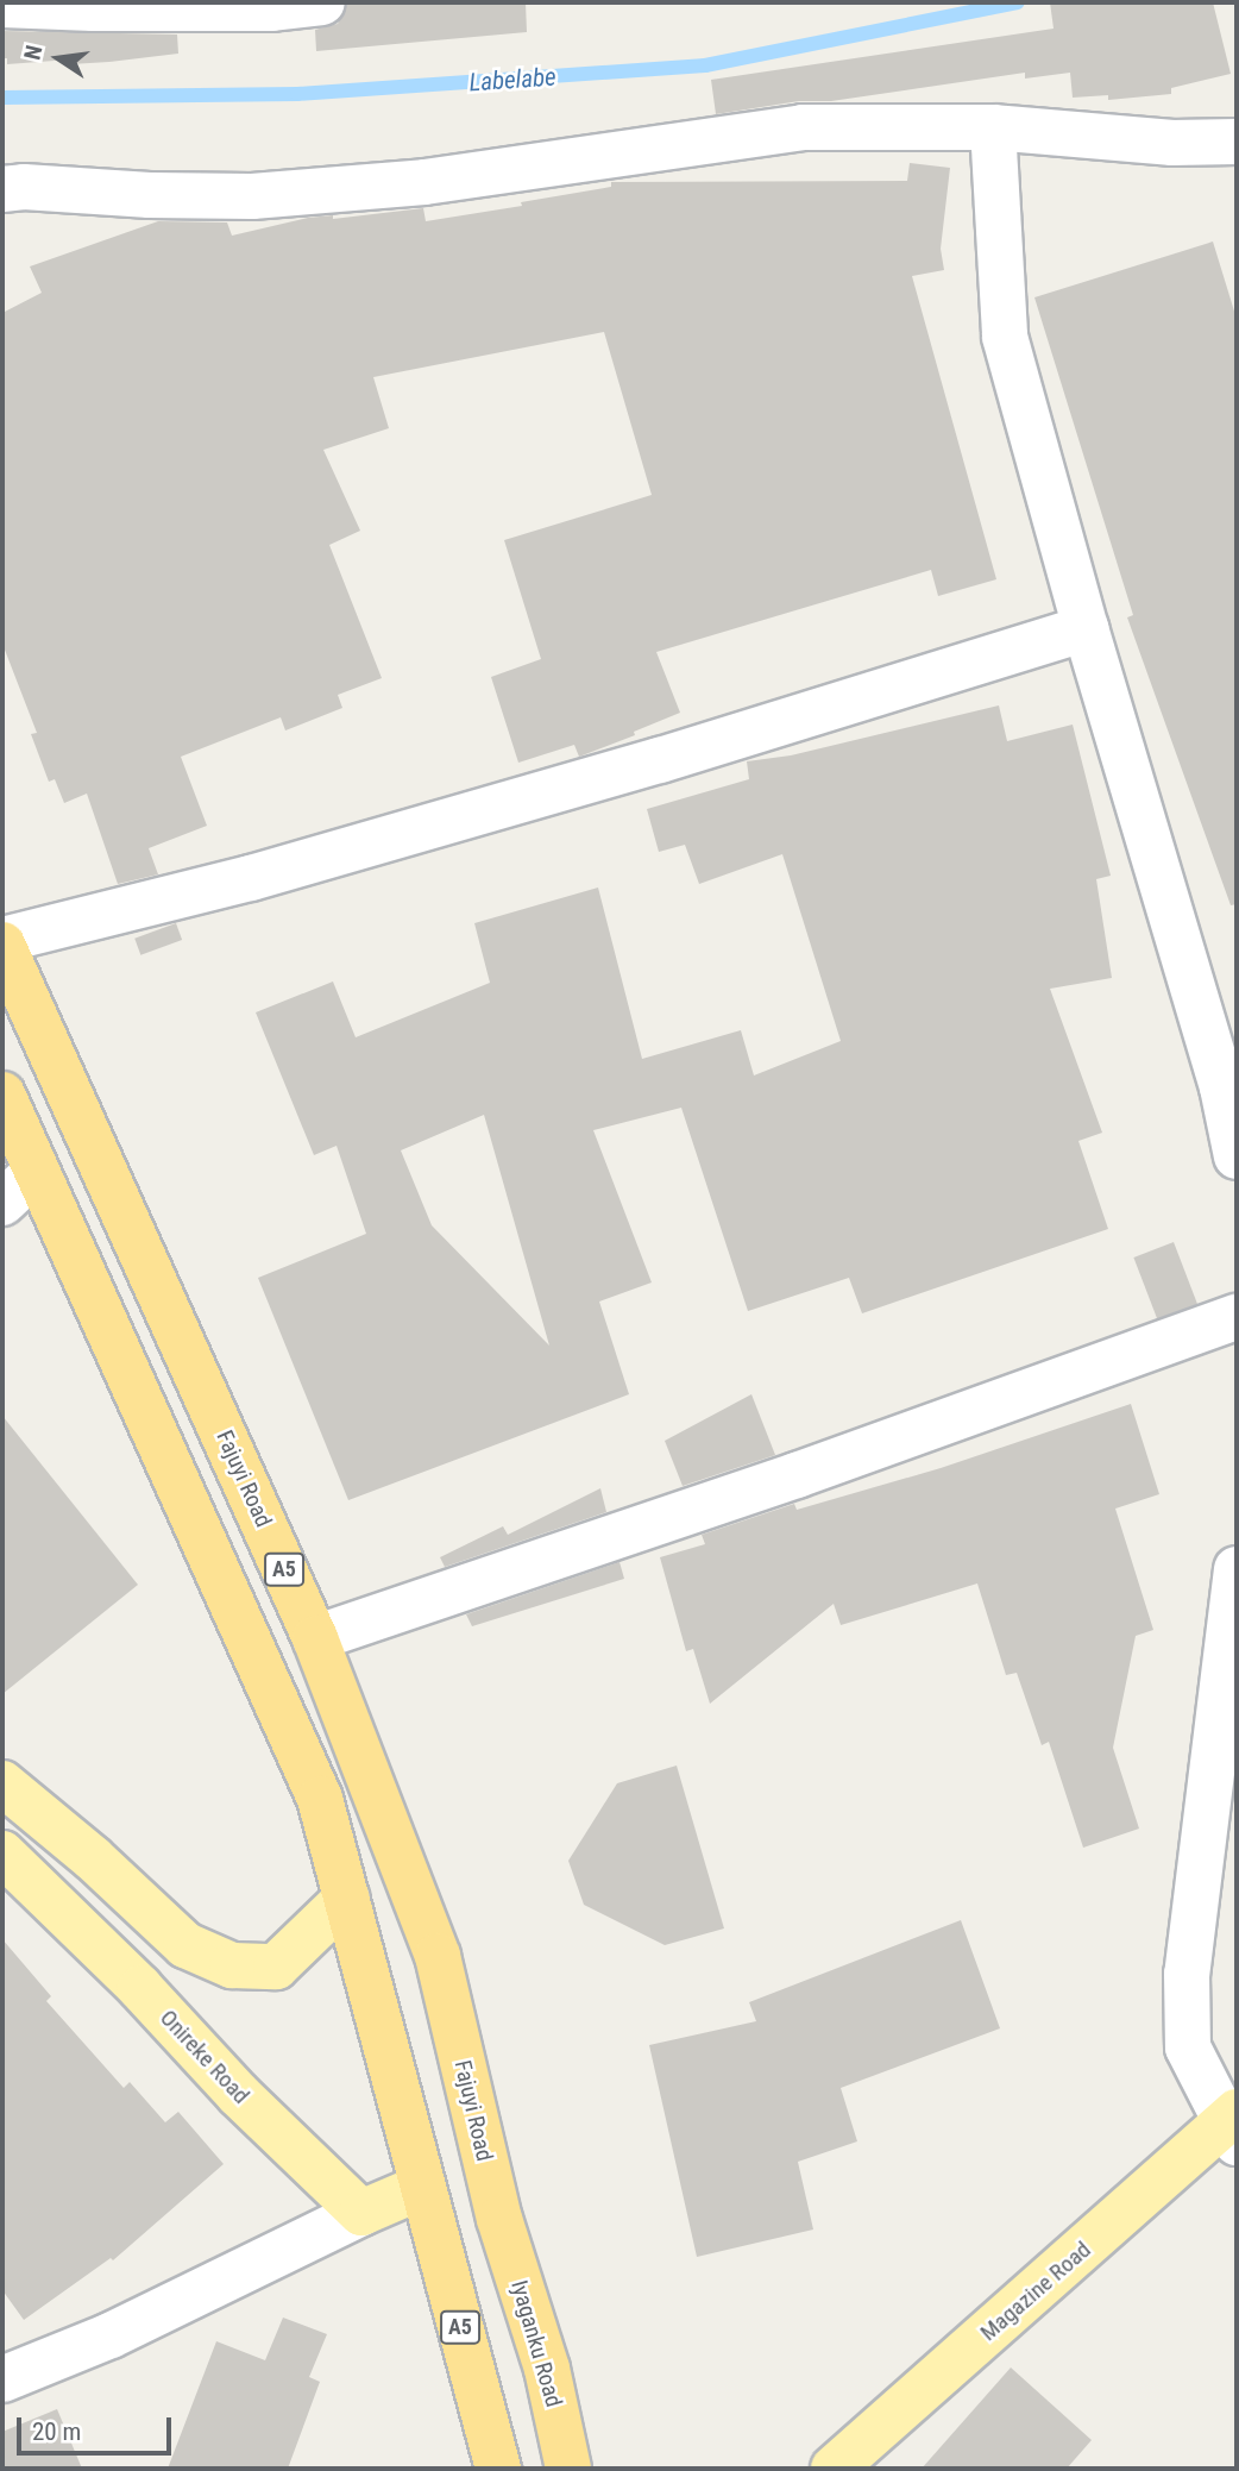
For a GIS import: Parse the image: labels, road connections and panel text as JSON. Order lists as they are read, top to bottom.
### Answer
{
  "streets": {
    "highway": ["Fajuyi Road", "A5", "Iyaganku Road"],
    "main road": ["Onireke Road", "Magazine Road"]
  },
  "crossings": [
    ["Fajuyi Road", "Iyaganku Road"]
  ],
  "water": ["Labelabe"],
  "scale_bar": "20 m",
  "north": "left"
}
